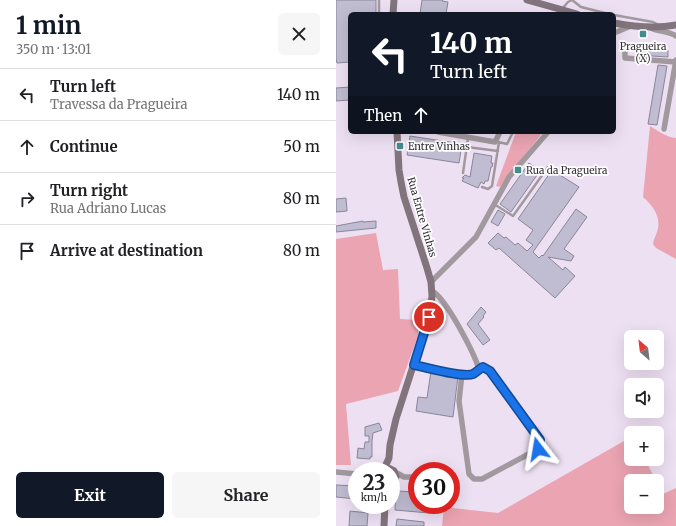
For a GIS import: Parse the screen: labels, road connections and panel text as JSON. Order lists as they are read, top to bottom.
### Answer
{
  "streets": {
    "street": ["Rua Entre Vinhas"]
  },
  "places": {
    "transit": ["Pragueira (X)", "Entre Vinhas", "Rua da Pragueira"]
  },
  "north": "top left",
  "page": {
    "heading": ["1 min", "350 m · 13:01"],
    "turn": ["140 m", "Turn left"],
    "list": [
      {
        "name": "Turn left",
        "note": "Travessa da Pragueira",
        "value": "140 m"
      },
      {
        "name": "Continue",
        "value": "50 m"
      },
      {
        "name": "Turn right",
        "note": "Rua Adriano Lucas",
        "value": "80 m"
      },
      {
        "name": "Arrive at destination",
        "value": "80 m"
      }
    ],
    "then": "Then",
    "map_buttons": ["+", "−"],
    "speed": "23 km/h",
    "limit": "30",
    "buttons": ["Exit", "Share"]
  }
}
